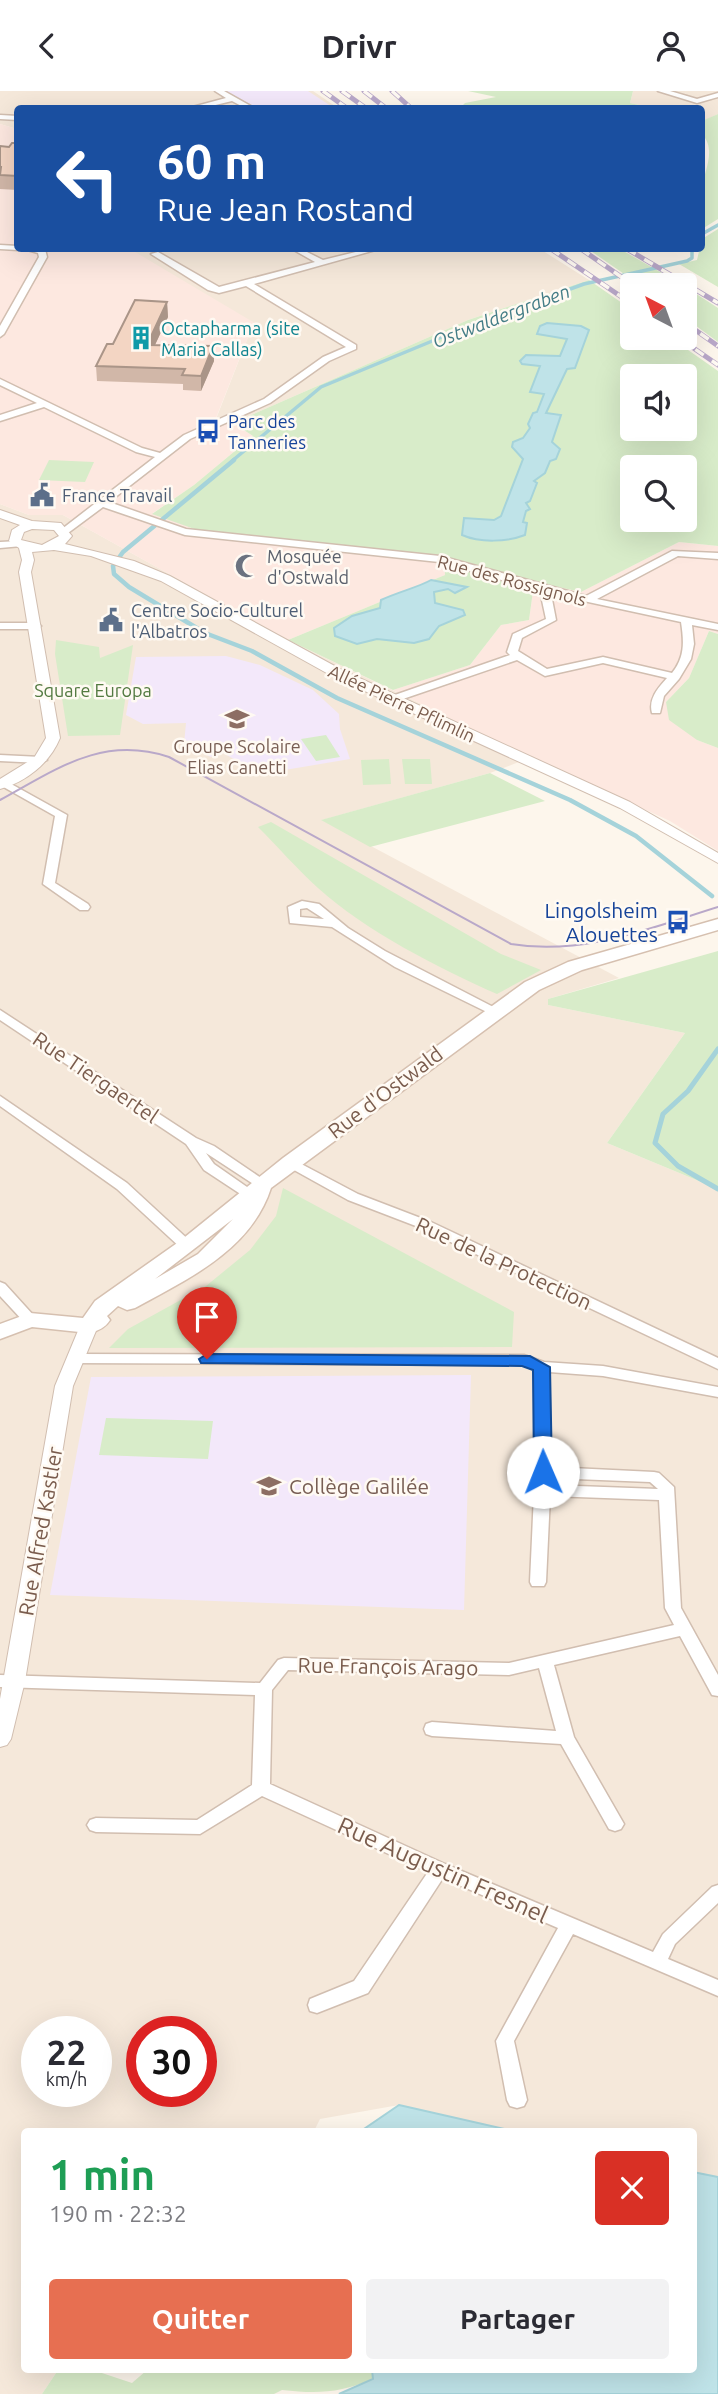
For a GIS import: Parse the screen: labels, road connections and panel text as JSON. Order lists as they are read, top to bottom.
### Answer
{
  "streets": {
    "main road": ["Rue d'Ostwald"],
    "street": [
      "Rue des Rossignols",
      "Allée Pierre Pflimlin",
      "Rue Tiergaertel",
      "Rue de la Protection",
      "Rue Alfred Kastler",
      "Rue François Arago",
      "Rue Augustin Fresnel"
    ]
  },
  "crossings": [
    ["Rue Tiergaertel", "Rue d'Ostwald"],
    ["Rue d'Ostwald", "Rue de la Protection"],
    ["Rue d'Ostwald", "Rue Alfred Kastler"]
  ],
  "water": ["Ostwaldergraben"],
  "parks": ["Square Europa"],
  "places": {
    "building": ["Octapharma (site Maria Callas)"],
    "bus stop": ["Parc des Tanneries", "Lingolsheim Alouettes"],
    "public building": ["France Travail", "Centre Socio-Culturel l'Albatros"],
    "mosque": ["Mosquée d'Ostwald"],
    "school or university": ["Groupe Scolaire Elias Canetti", "Collège Galilée"]
  },
  "north": "top left",
  "page": {
    "header": "Drivr",
    "turn": ["60 m", "Rue Jean Rostand"],
    "speed": "22 km/h",
    "limit": "30",
    "heading": ["1 min", "190 m · 22:32"],
    "buttons": ["Quitter", "Partager"]
  }
}
